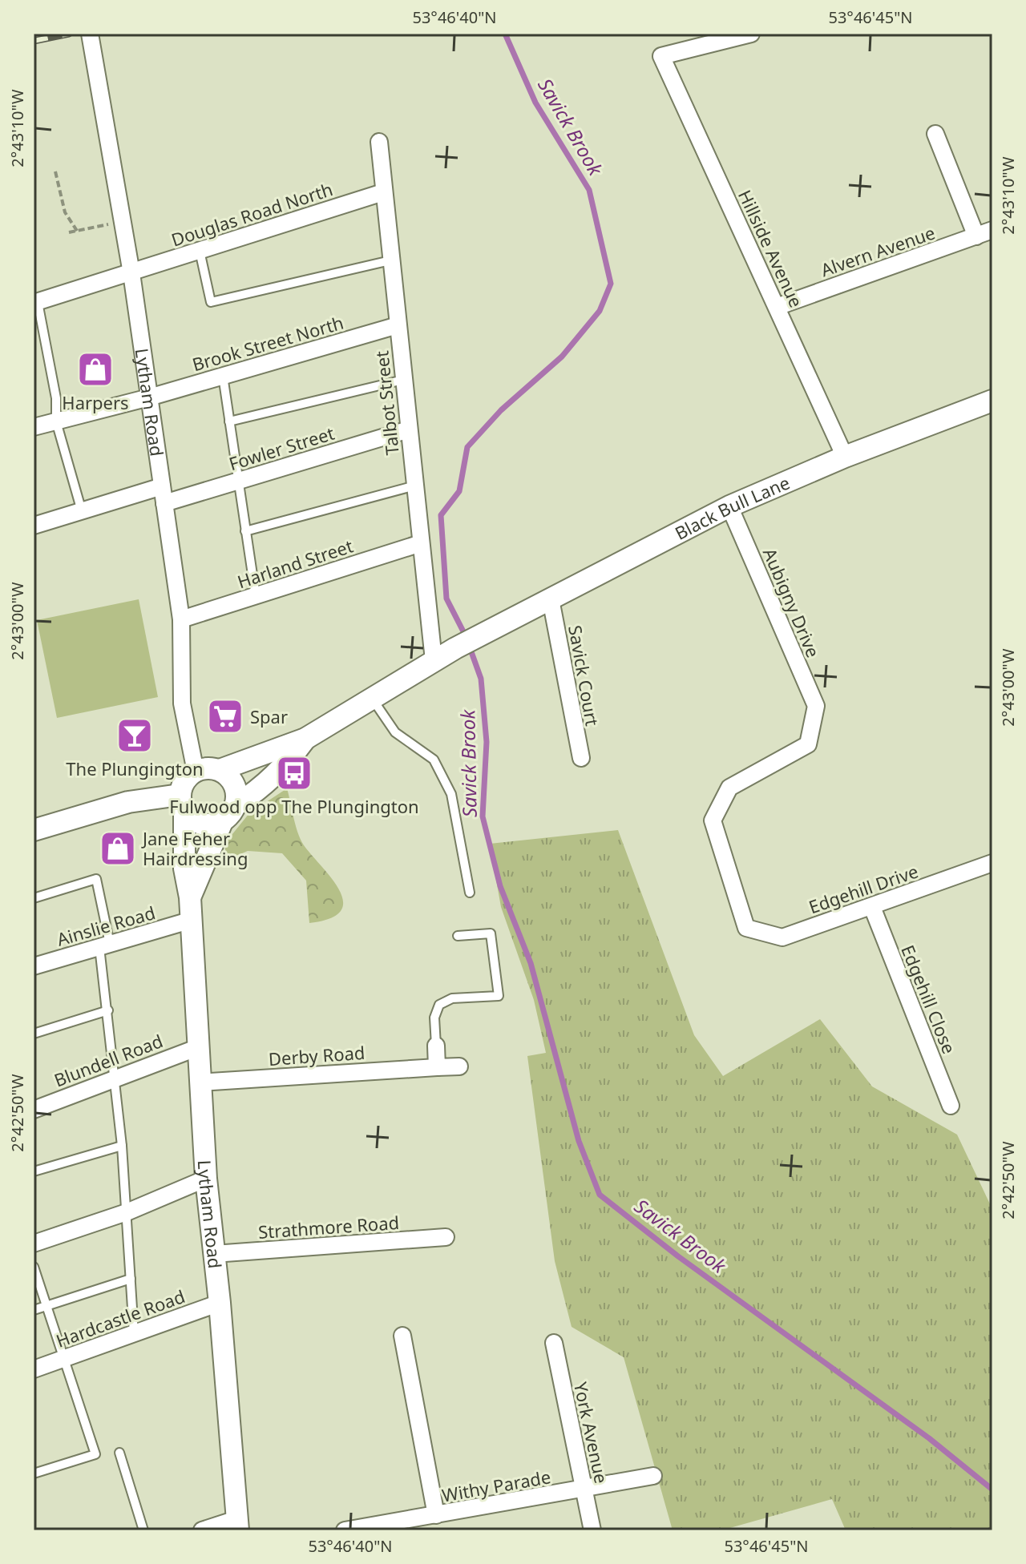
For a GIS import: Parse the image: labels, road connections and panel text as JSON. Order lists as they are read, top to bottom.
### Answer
{
  "streets": {
    "street": [
      "Douglas Road North",
      "Hillside Avenue",
      "Alvern Avenue",
      "Brook Street North",
      "Lytham Road",
      "Talbot Street",
      "Fowler Street",
      "Black Bull Lane",
      "Harland Street",
      "Aubigny Drive",
      "Savick Court",
      "Edgehill Drive",
      "Ainslie Road",
      "Edgehill Close",
      "Derby Road",
      "Blundell Road",
      "Strathmore Road",
      "Hardcastle Road",
      "York Avenue",
      "Withy Parade"
    ]
  },
  "crossings": [
    ["Douglas Road North", "Lytham Road"],
    ["Douglas Road North", "Talbot Street"],
    ["Hillside Avenue", "Alvern Avenue"],
    ["Hillside Avenue", "Black Bull Lane"],
    ["Brook Street North", "Lytham Road"],
    ["Brook Street North", "Talbot Street"],
    ["Lytham Road", "Fowler Street"],
    ["Lytham Road", "Harland Street"],
    ["Lytham Road", "Ainslie Road"],
    ["Lytham Road", "Derby Road"],
    ["Lytham Road", "Blundell Road"],
    ["Lytham Road", "Strathmore Road"],
    ["Lytham Road", "Hardcastle Road"],
    ["Talbot Street", "Fowler Street"],
    ["Talbot Street", "Black Bull Lane"],
    ["Talbot Street", "Harland Street"],
    ["Black Bull Lane", "Aubigny Drive"],
    ["Black Bull Lane", "Savick Court"],
    ["Aubigny Drive", "Edgehill Drive"],
    ["Edgehill Drive", "Edgehill Close"],
    ["York Avenue", "Withy Parade"]
  ],
  "water": ["Savick Brook"],
  "places": {
    "shop": ["Harpers", "Jane Feher Hairdressing"],
    "supermarket": ["Spar"],
    "bar": ["The Plungington"],
    "bus stop": ["Fulwood opp The Plungington"]
  },
  "coordinates": [
    "53°46'40\"N",
    "53°46'45\"N",
    "2°43'10\"W",
    "2°43'00\"W",
    "2°42'50\"W"
  ]
}
